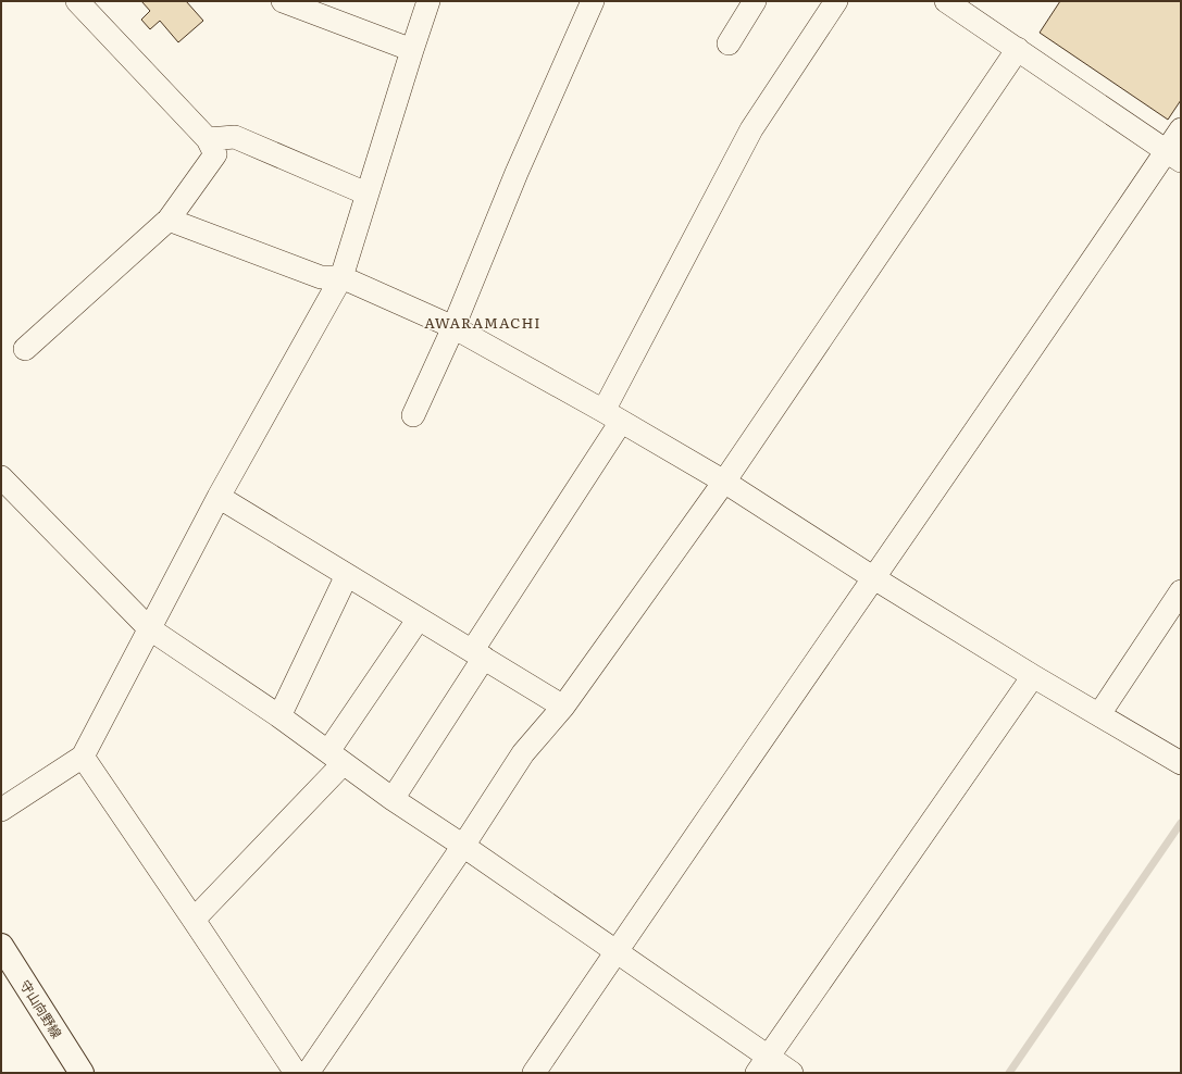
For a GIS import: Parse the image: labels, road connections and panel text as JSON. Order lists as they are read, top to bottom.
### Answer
{
  "streets": {
    "main road": ["守山向野線"]
  },
  "districts": ["AWARAMACHI"]
}
